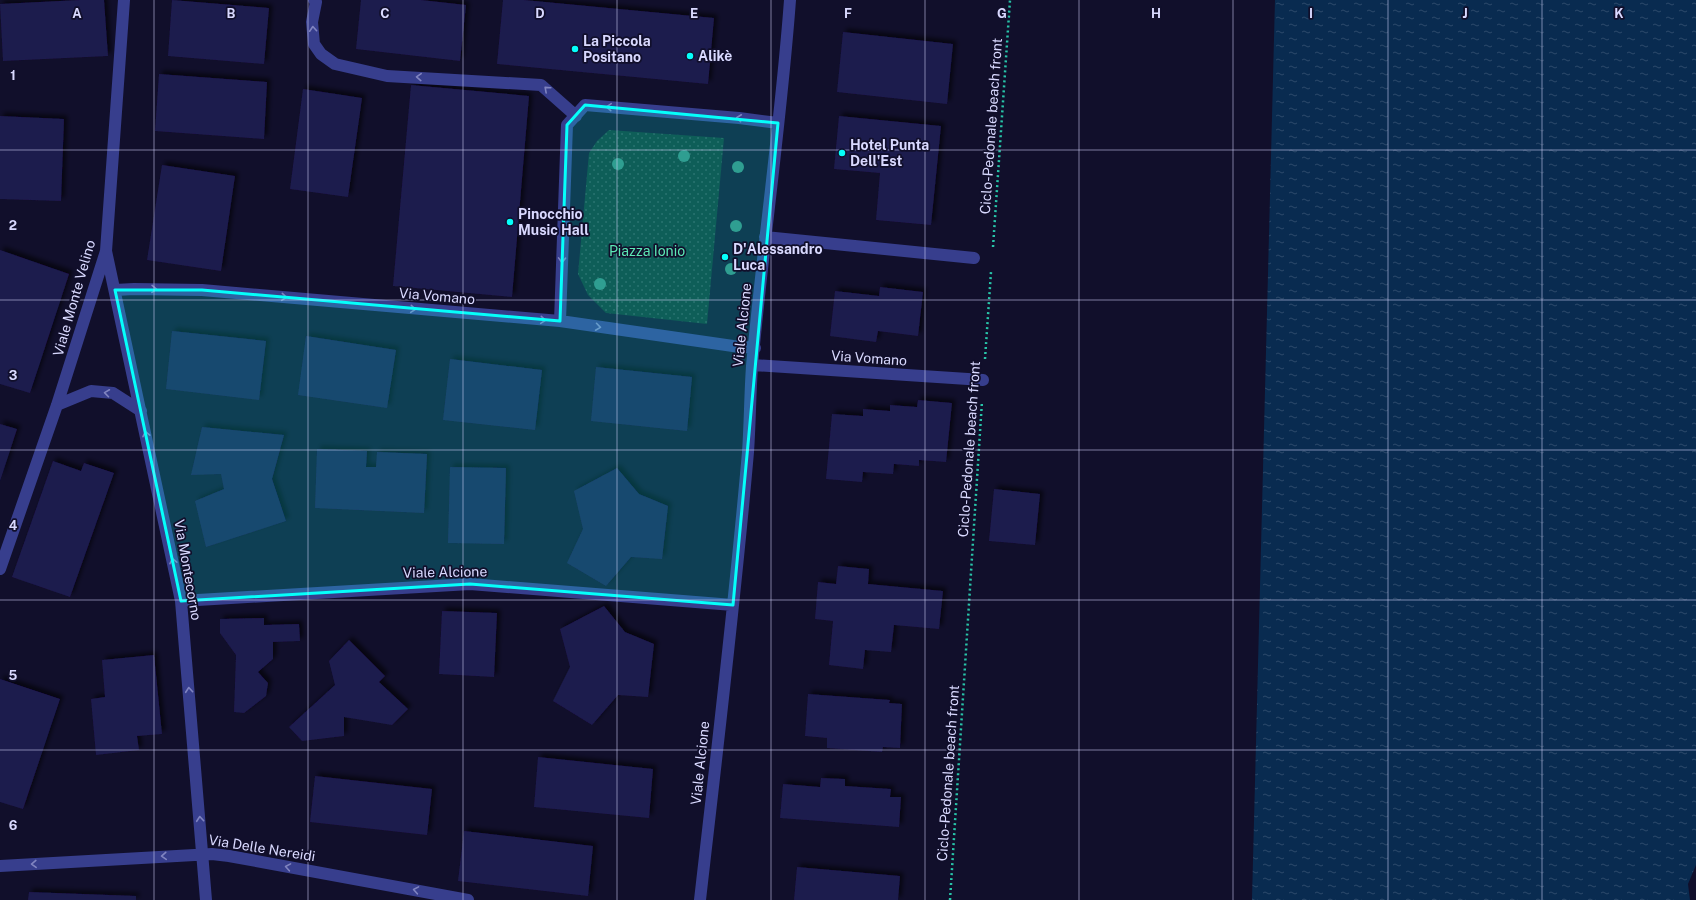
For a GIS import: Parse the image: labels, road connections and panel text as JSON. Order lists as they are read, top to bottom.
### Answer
{
  "streets": {
    "street": [
      "Via Vomano",
      "Viale Monte Velino",
      "Viale Alcione",
      "Via Montecorno",
      "Via Delle Nereidi"
    ],
    "path": ["Ciclo-Pedonale beach front"]
  },
  "crossings": [
    ["Ciclo-Pedonale beach front", "Via Vomano"],
    ["Via Vomano", "Viale Alcione"],
    ["Via Vomano", "Via Montecorno"],
    ["Viale Monte Velino", "Via Montecorno"],
    ["Viale Alcione", "Via Montecorno"],
    ["Via Montecorno", "Via Delle Nereidi"]
  ],
  "one_way": ["Via Vomano", "Via Montecorno", "Via Delle Nereidi"],
  "parks": ["Piazza Ionio"],
  "places": [
    "La Piccola Positano",
    "Alikè",
    "Hotel Punta Dell'Est",
    "Pinocchio Music Hall",
    "D'Alessandro Luca"
  ],
  "grid": {
    "columns": [
      "A",
      "B",
      "C",
      "D",
      "E",
      "F",
      "G",
      "H",
      "I",
      "J",
      "K"
    ],
    "rows": [
      "1",
      "2",
      "3",
      "4",
      "5",
      "6"
    ]
  }
}
